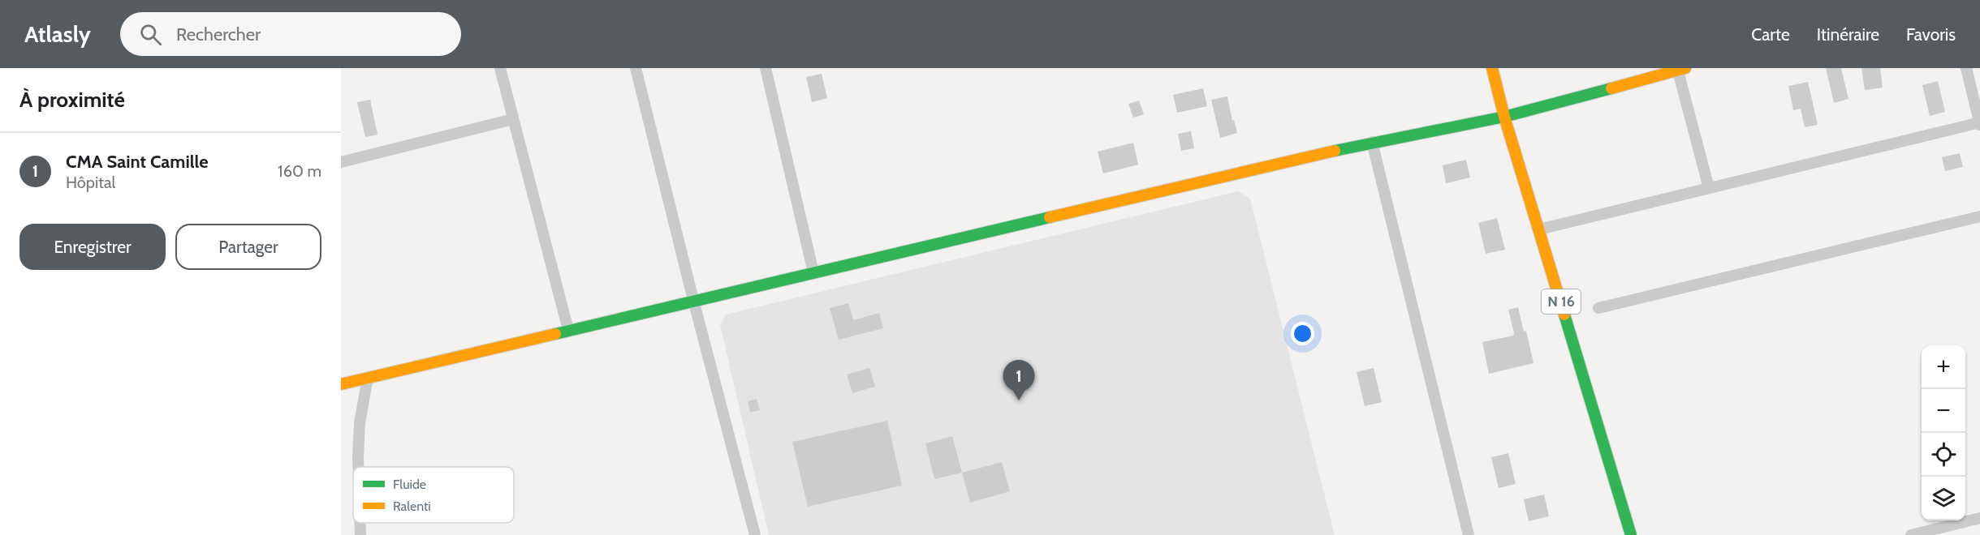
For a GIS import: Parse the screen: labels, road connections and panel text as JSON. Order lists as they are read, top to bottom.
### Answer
{
  "streets": {
    "main road": ["N 16"]
  },
  "legend": ["Fluide", "Ralenti"],
  "page": {
    "header": "Atlasly",
    "search": "Rechercher",
    "nav": ["Carte", "Itinéraire", "Favoris"],
    "heading": "À proximité",
    "list": [
      {
        "mark": "1",
        "name": "CMA Saint Camille",
        "note": "Hôpital",
        "value": "160 m"
      }
    ],
    "buttons": ["Enregistrer", "Partager"],
    "map_buttons": ["+", "−"],
    "pins": "1"
  }
}
